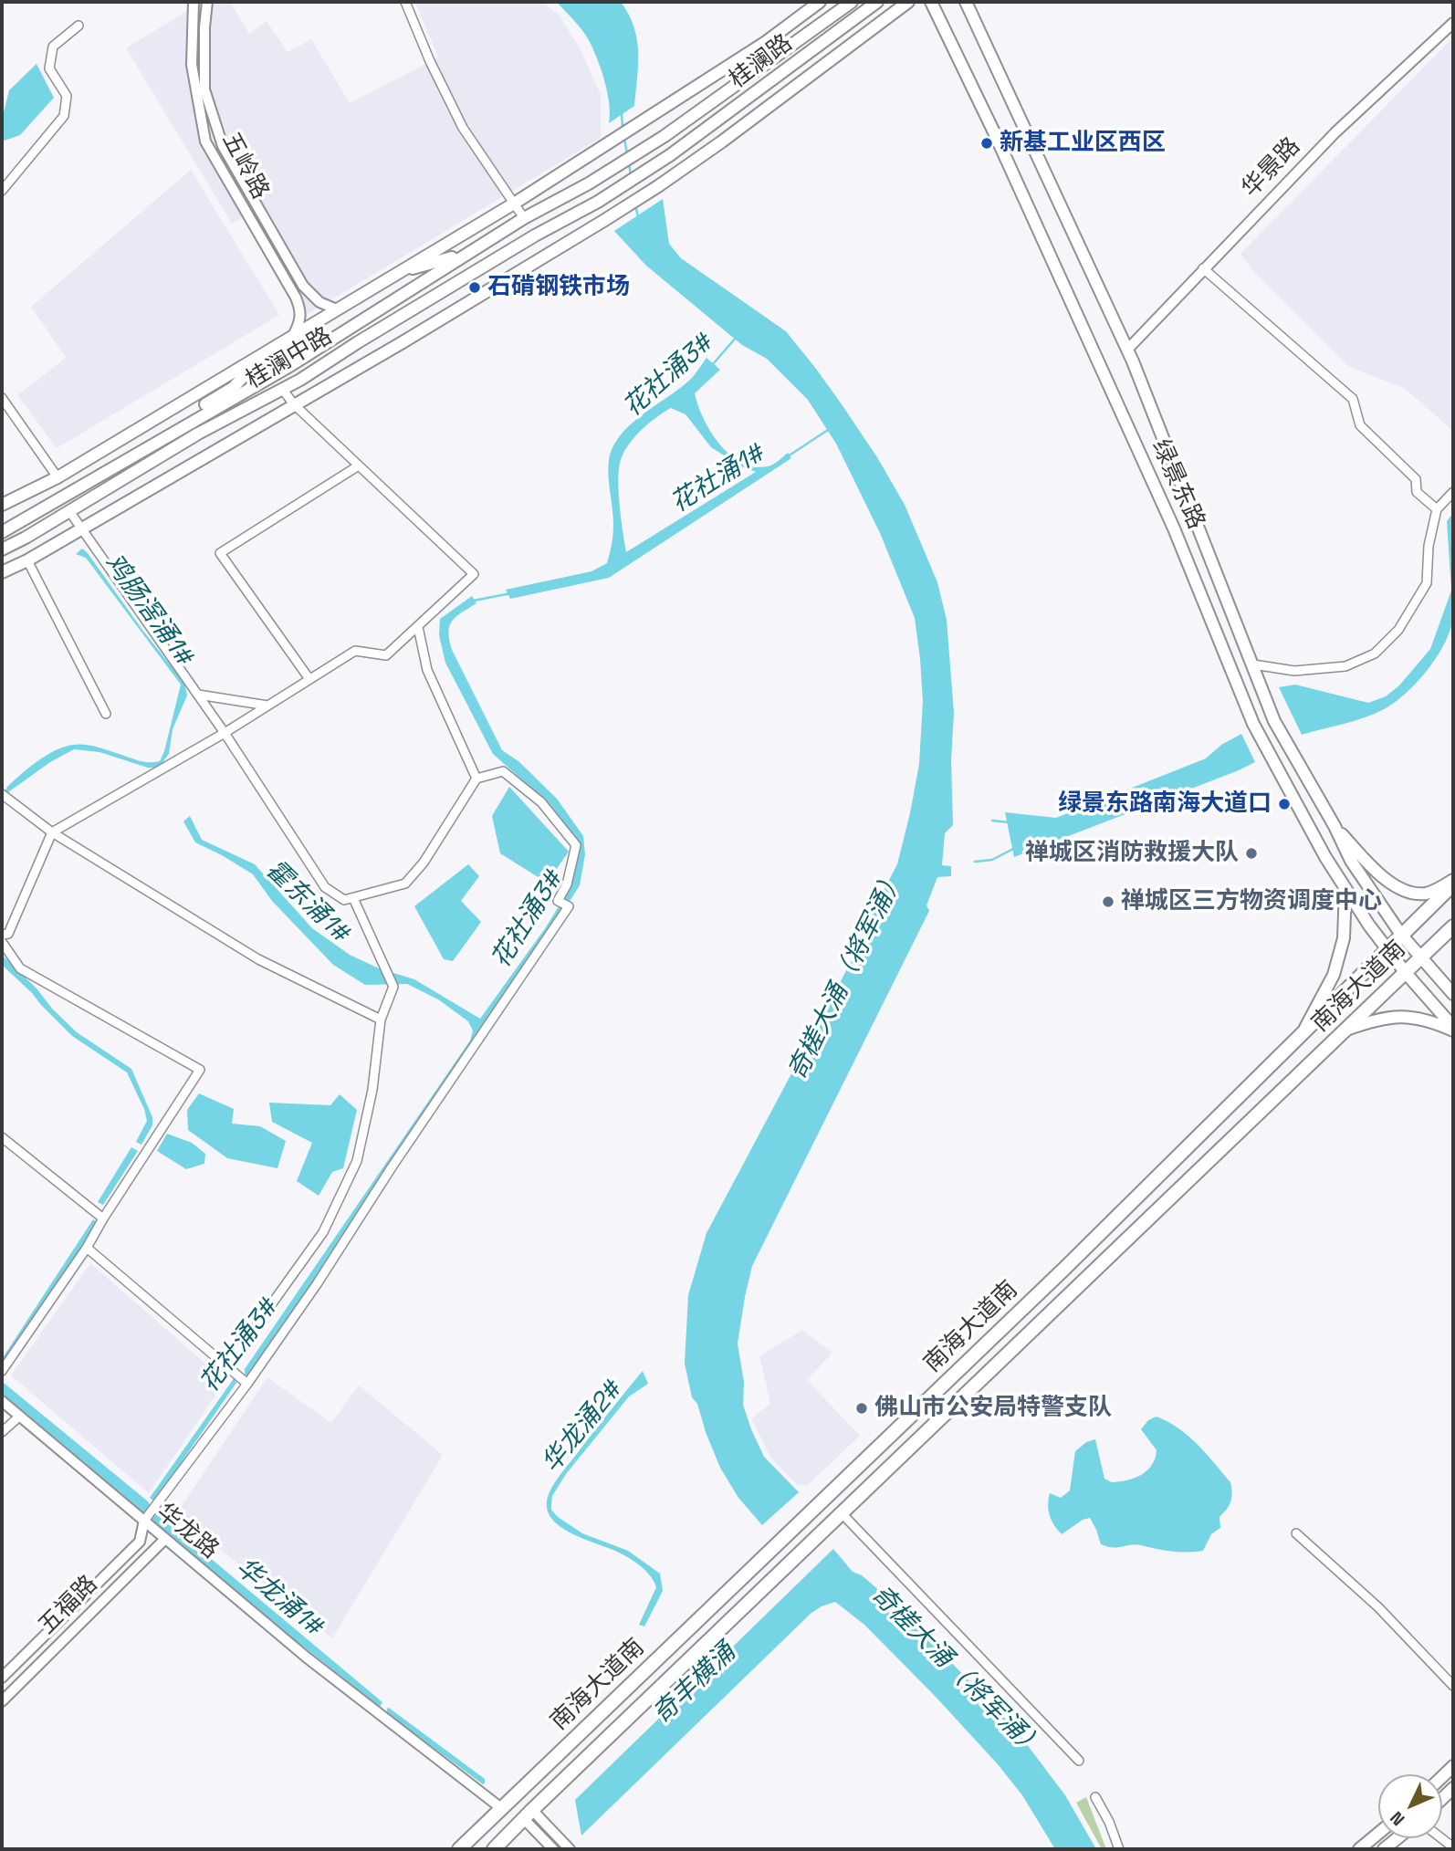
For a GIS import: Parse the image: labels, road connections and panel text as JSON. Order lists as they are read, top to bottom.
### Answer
{
  "streets": {
    "highway": ["南海大道南"],
    "main road": ["桂澜路", "桂澜中路", "绿景东路"],
    "street": [
      "五岭路",
      "华景路",
      "华龙路",
      "五福路"
    ]
  },
  "crossings": [
    ["桂澜路", "桂澜中路"],
    ["华景路", "绿景东路"],
    ["绿景东路", "南海大道南"],
    ["南海大道南", "华龙路"],
    ["华龙路", "五福路"]
  ],
  "water": [
    "花社涌3#",
    "花社涌1#",
    "鸡肠滘涌1#",
    "霍东涌1#",
    "奇槎大涌（将军涌）",
    "华龙涌2#",
    "华龙涌1#",
    "奇丰横涌"
  ],
  "places": [
    "新基工业区西区",
    "石𬒔钢铁市场",
    "绿景东路南海大道口",
    "禅城区消防救援大队",
    "禅城区三方物资调度中心",
    "佛山市公安局特警支队"
  ],
  "north": "bottom left"
}
